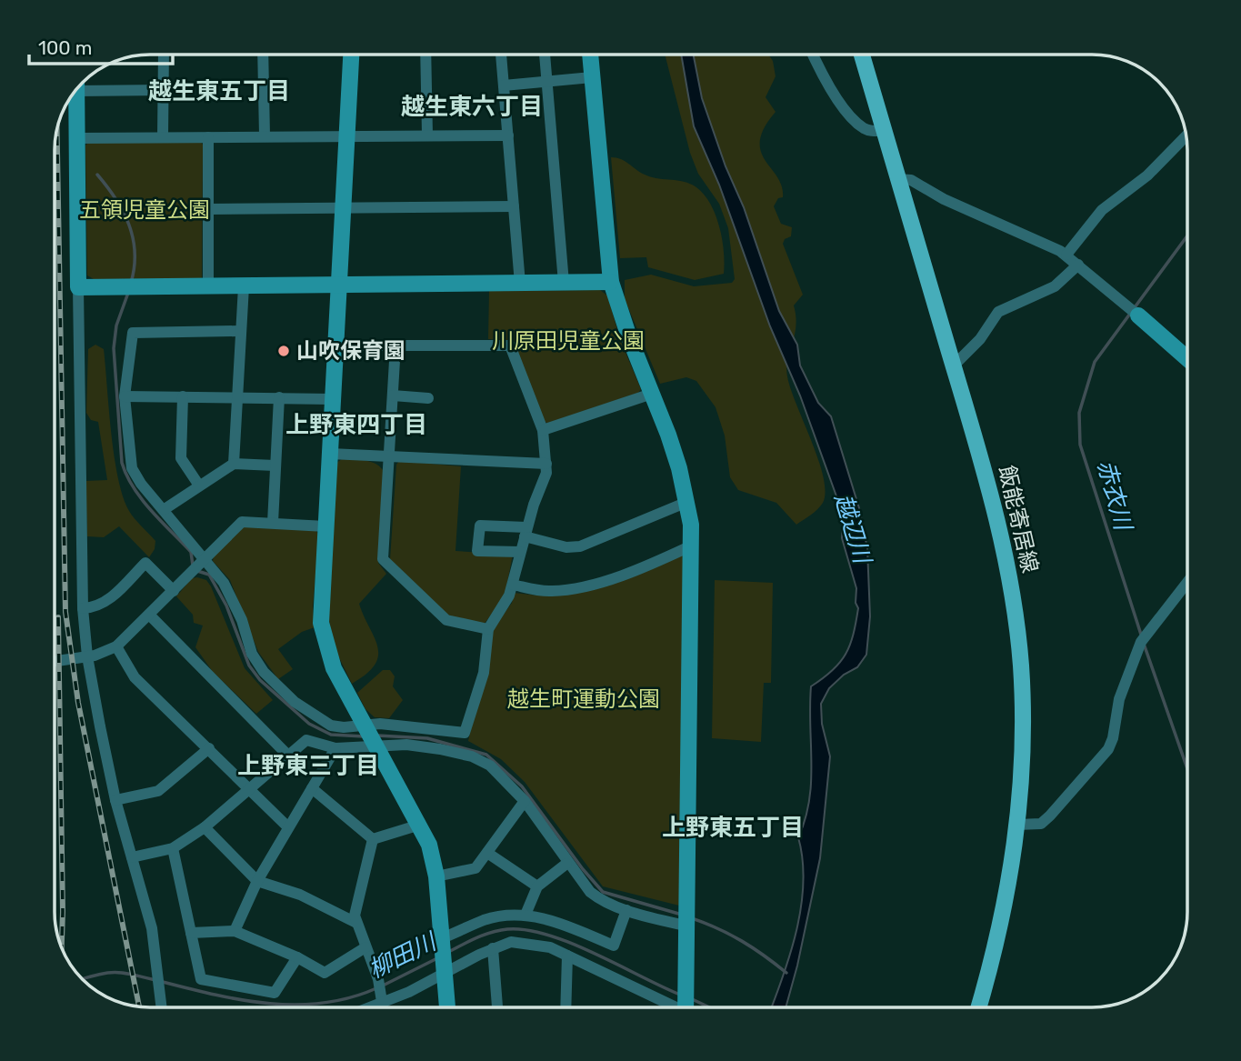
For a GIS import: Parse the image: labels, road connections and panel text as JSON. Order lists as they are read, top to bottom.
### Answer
{
  "streets": {
    "main road": ["飯能寄居線"]
  },
  "districts": [
    "越生東五丁目",
    "越生東六丁目",
    "上野東四丁目",
    "上野東三丁目",
    "上野東五丁目"
  ],
  "water": ["赤衣川", "越辺川", "柳田川"],
  "parks": ["五領児童公園", "川原田児童公園", "越生町運動公園"],
  "places": ["山吹保育園"],
  "scale_bar": "100 m"
}
